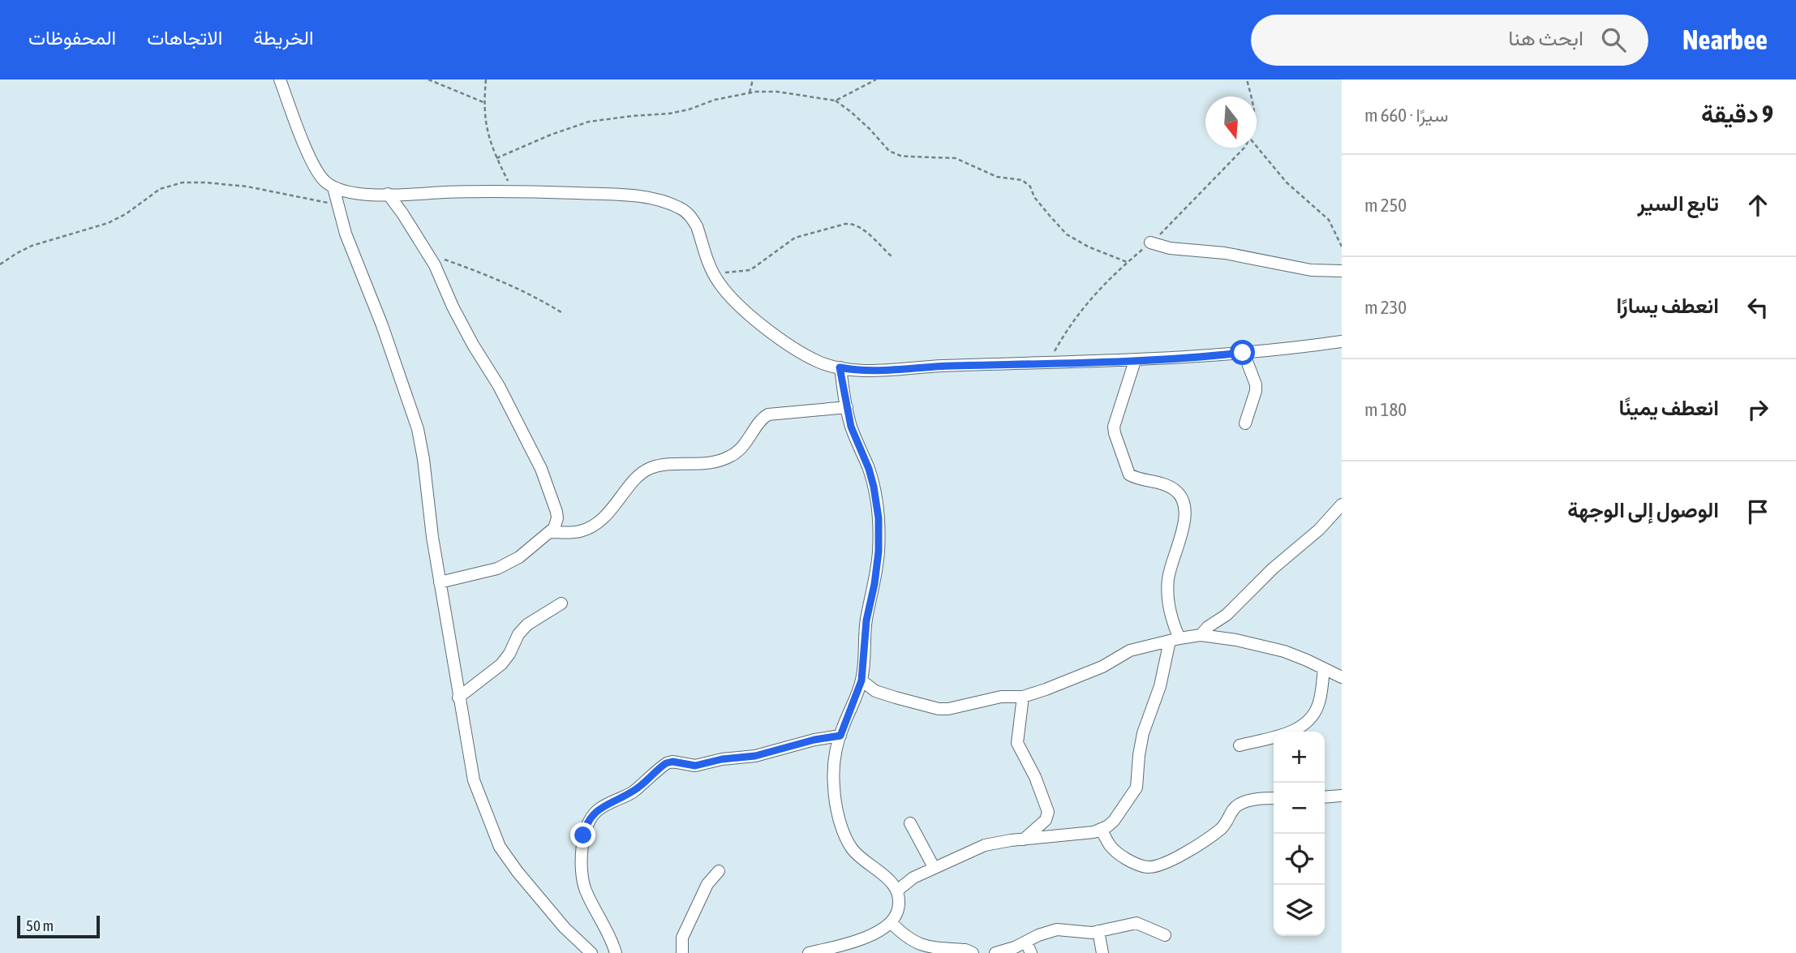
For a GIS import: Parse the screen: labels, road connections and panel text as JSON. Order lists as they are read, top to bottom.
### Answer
{
  "scale_bar": "50 m",
  "north": "bottom",
  "page": {
    "header": "Nearbee",
    "search": "ابحث هنا",
    "nav": ["الخريطة", "الاتجاهات", "المحفوظات"],
    "heading": ["9 دقيقة", "سيرًا · 660 m"],
    "list": [
      ["تابع السير", "250 m"],
      ["انعطف يسارًا", "230 m"],
      ["انعطف يمينًا", "180 m"],
      "الوصول إلى الوجهة"
    ],
    "map_buttons": ["+", "−"],
    "scale": "50 m"
  }
}
